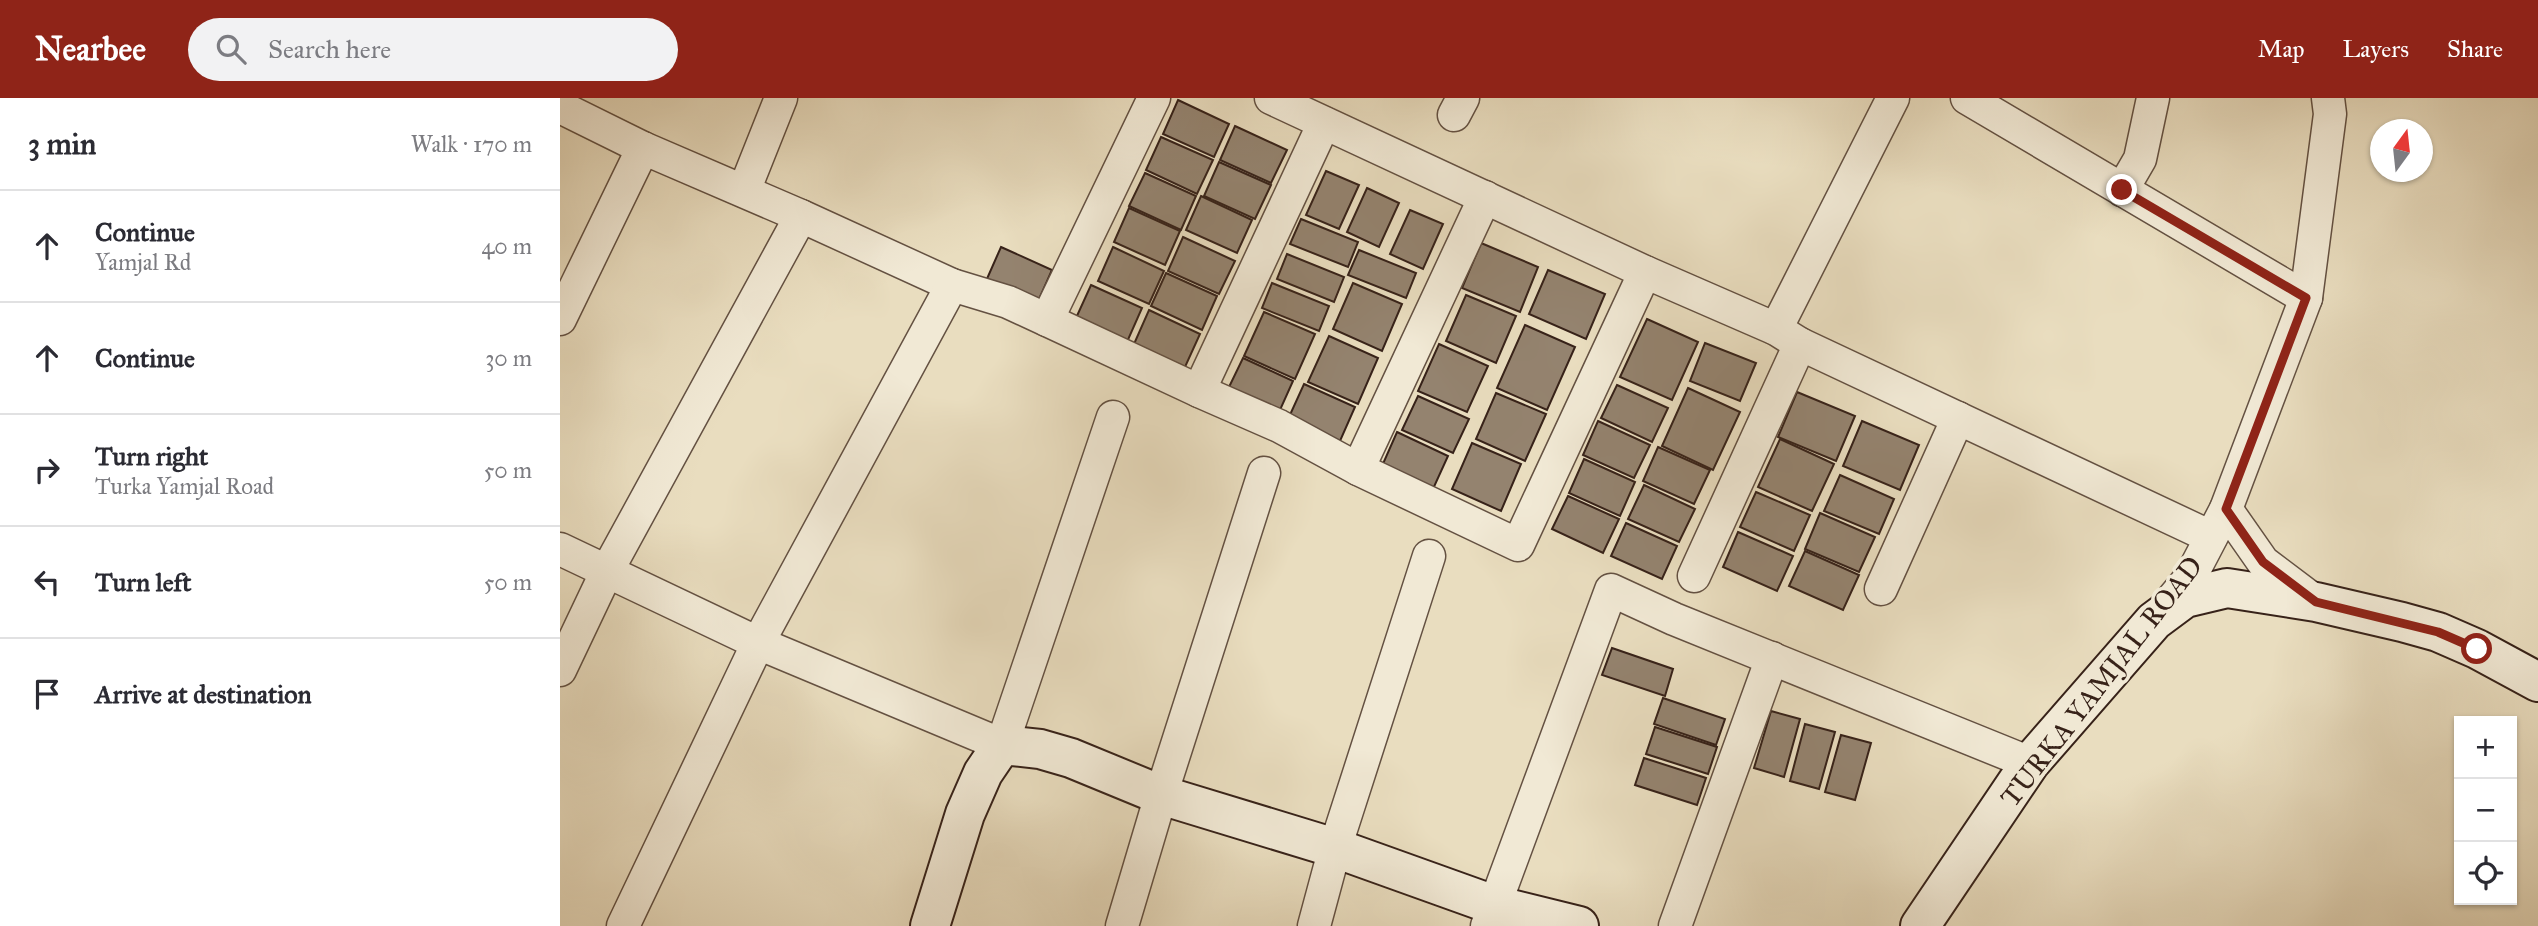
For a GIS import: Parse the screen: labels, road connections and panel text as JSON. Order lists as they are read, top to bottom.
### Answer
{
  "streets": {
    "main road": ["TURKA YAMJAL ROAD"]
  },
  "north": "top",
  "page": {
    "header": "Nearbee",
    "search": "Search here",
    "nav": ["Map", "Layers", "Share"],
    "heading": ["3 min", "Walk · 170 m"],
    "list": [
      ["Continue", "Yamjal Rd", "40 m"],
      ["Continue", "30 m"],
      ["Turn right", "Turka Yamjal Road", "50 m"],
      ["Turn left", "50 m"],
      "Arrive at destination"
    ],
    "map_buttons": ["+", "−"]
  }
}
